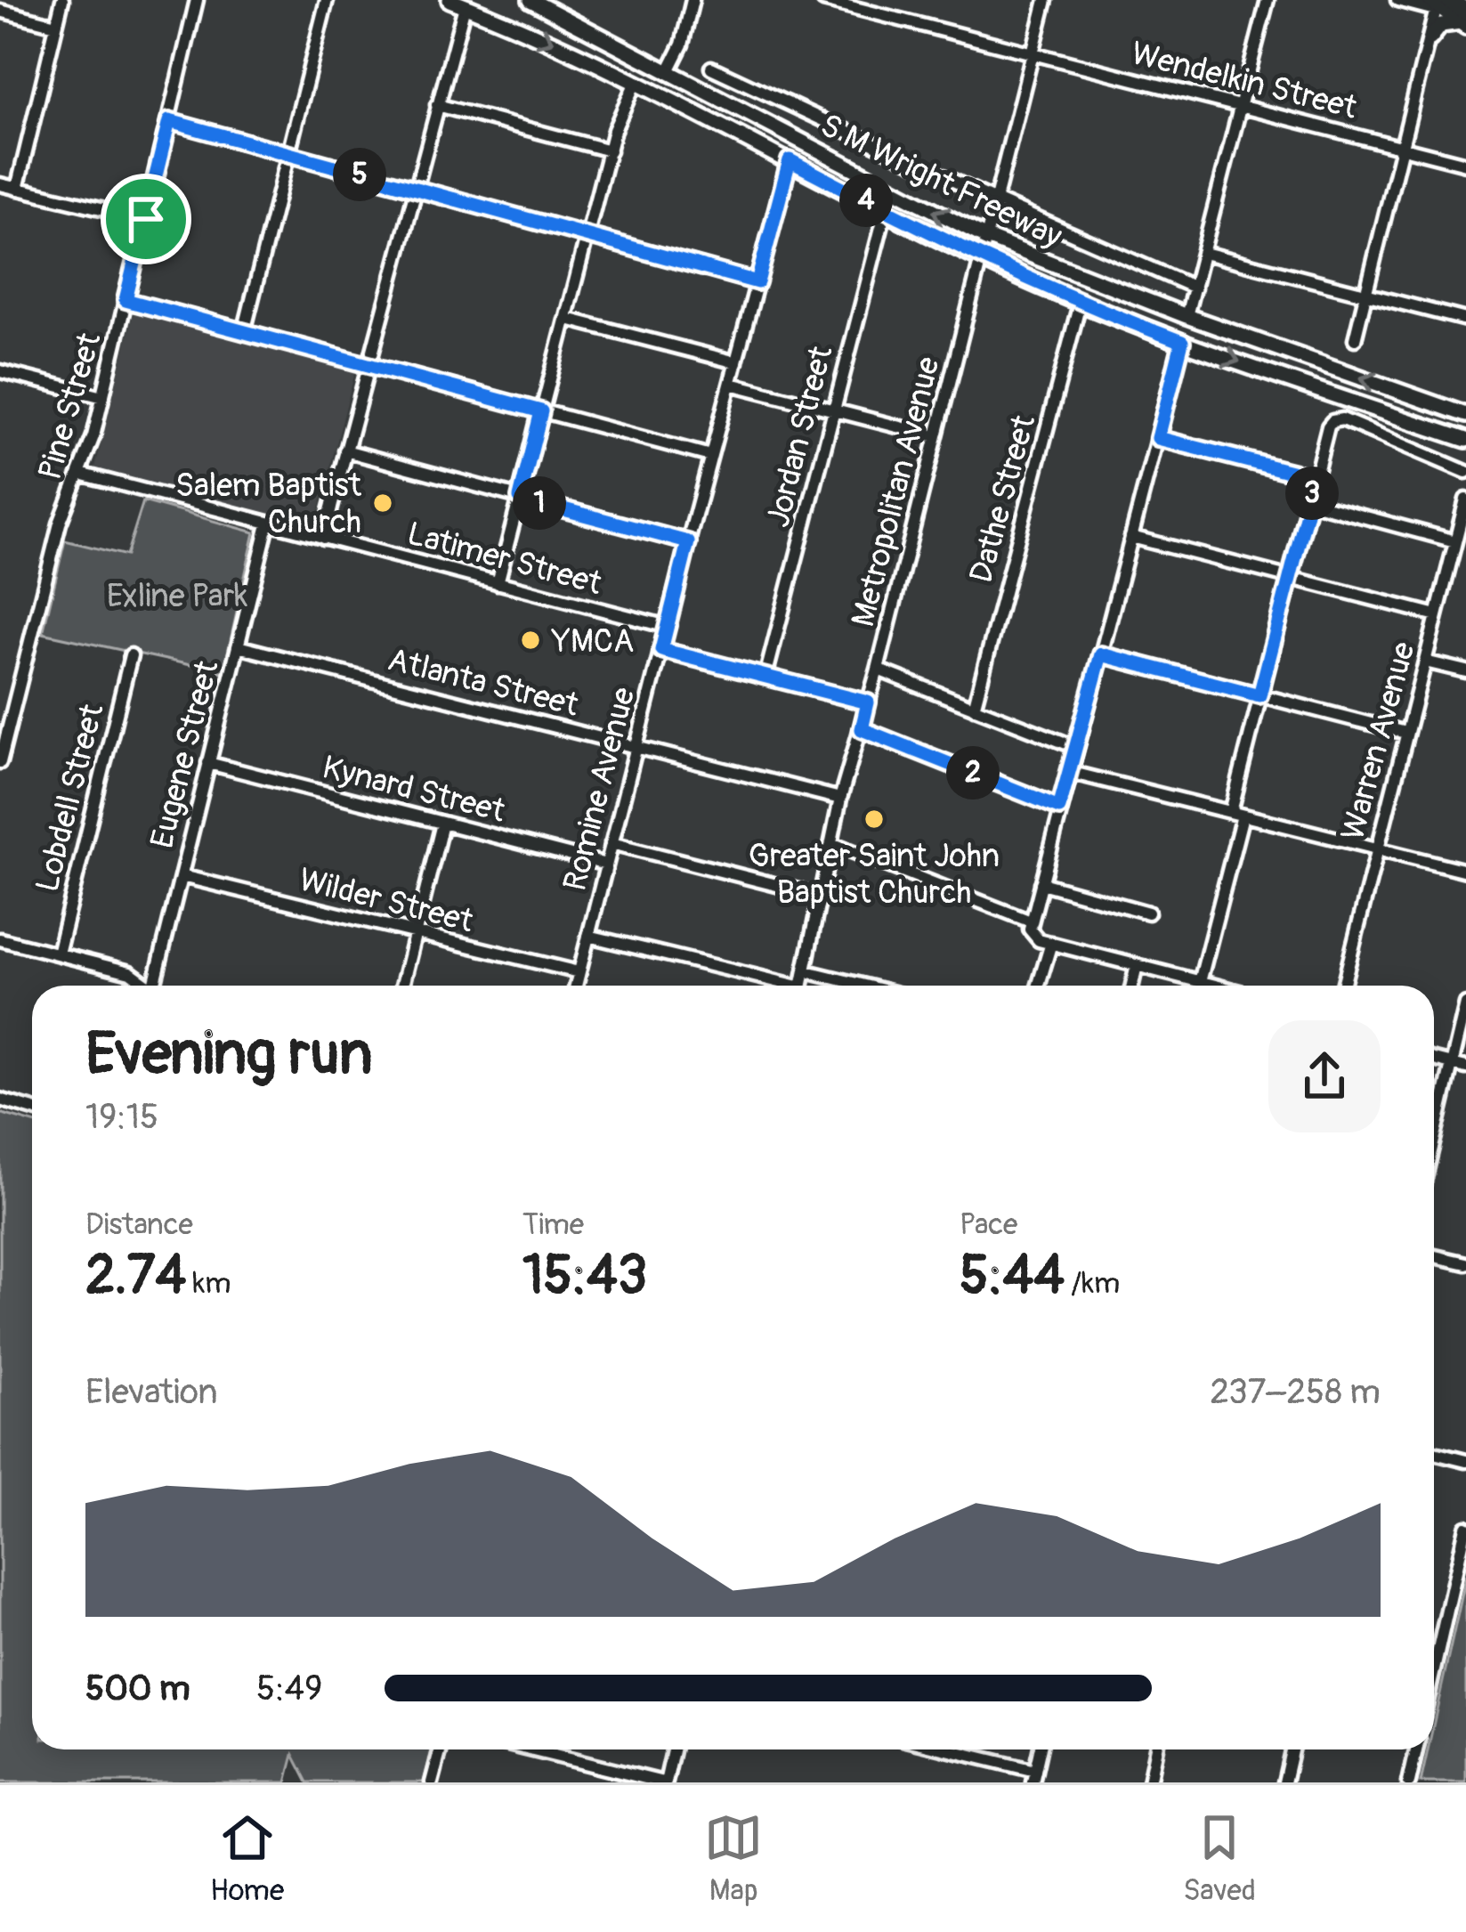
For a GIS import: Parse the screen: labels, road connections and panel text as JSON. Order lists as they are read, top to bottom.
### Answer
{
  "streets": {
    "main road": ["S M Wright Freeway"],
    "street": [
      "Wendelkin Street",
      "Pine Street",
      "Jordan Street",
      "Metropolitan Avenue",
      "Dathe Street",
      "Latimer Street",
      "Atlanta Street",
      "Warren Avenue",
      "Eugene Street",
      "Kynard Street",
      "Romine Avenue",
      "Lobdell Street",
      "Wilder Street"
    ]
  },
  "crossings": [
    ["Wendelkin Street", "Metropolitan Avenue"],
    ["S M Wright Freeway", "Jordan Street"],
    ["S M Wright Freeway", "Metropolitan Avenue"],
    ["S M Wright Freeway", "Dathe Street"],
    ["S M Wright Freeway", "Romine Avenue"],
    ["Pine Street", "Latimer Street"],
    ["Metropolitan Avenue", "Atlanta Street"],
    ["Latimer Street", "Eugene Street"],
    ["Latimer Street", "Romine Avenue"],
    ["Atlanta Street", "Eugene Street"],
    ["Atlanta Street", "Romine Avenue"],
    ["Eugene Street", "Kynard Street"],
    ["Eugene Street", "Wilder Street"],
    ["Kynard Street", "Romine Avenue"],
    ["Romine Avenue", "Wilder Street"]
  ],
  "parks": ["Exline Park"],
  "places": ["Salem Baptist Church", "YMCA", "Greater Saint John Baptist Church"],
  "page": {
    "pins": [
      "5",
      "4",
      "3",
      "1",
      "2"
    ],
    "heading": ["Evening run", "19:15"],
    "stats": [
      ["Distance", "2.74 km"],
      ["Time", "15:43"],
      ["Pace", "5:44 /km"]
    ],
    "chart": ["Elevation", "237–258 m"],
    "list": [
      {
        "name": "500 m",
        "note": "5:49"
      }
    ],
    "tabs": ["Home", "Map", "Saved"]
  }
}
